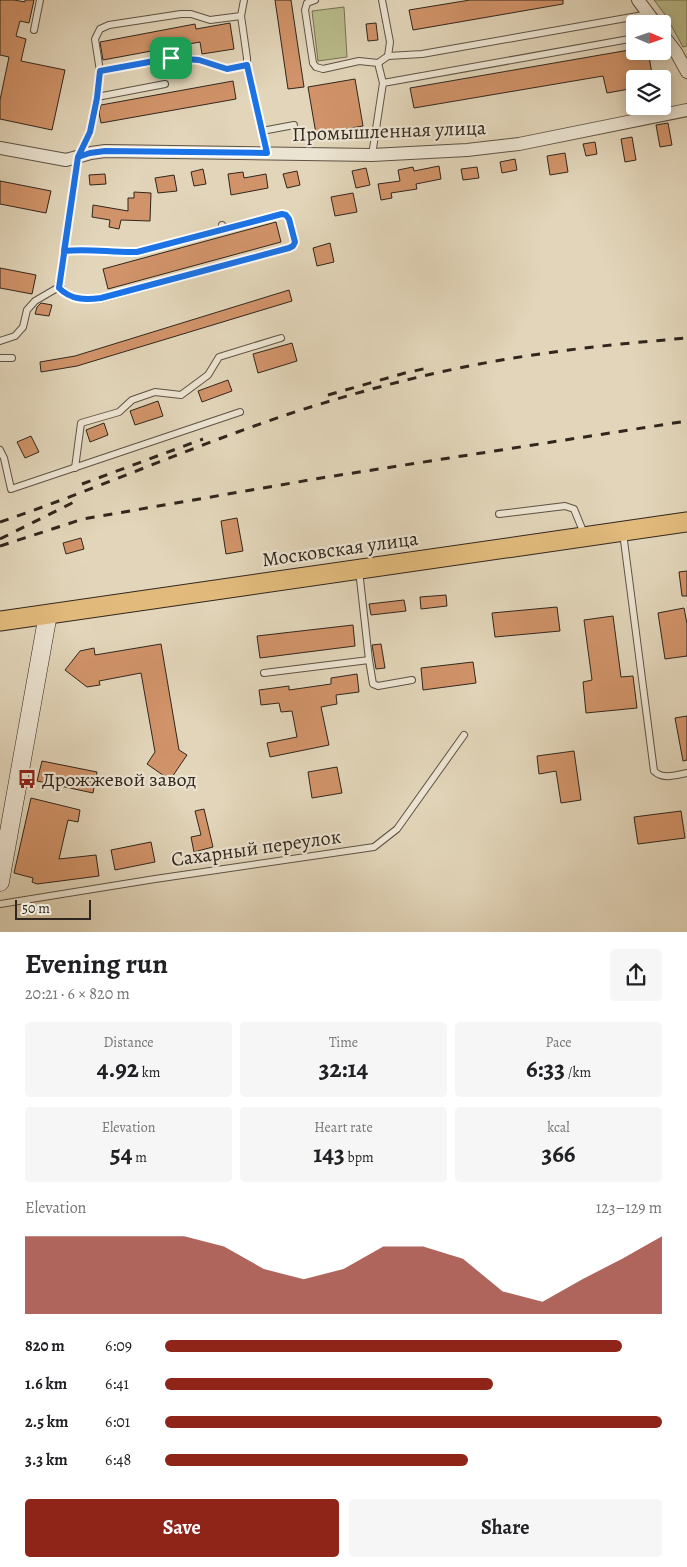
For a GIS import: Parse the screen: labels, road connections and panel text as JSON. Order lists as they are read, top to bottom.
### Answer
{
  "streets": {
    "main road": ["Московская улица"],
    "street": ["Промышленная улица"],
    "lane": ["Сахарный переулок"]
  },
  "places": {
    "bus stop": ["Дрожжевой завод"]
  },
  "scale_bar": "50 m",
  "north": "right",
  "page": {
    "scale": "50 m",
    "heading": ["Evening run", "20:21 · 6 × 820 m"],
    "stats": [
      ["Distance", "4.92 km"],
      ["Time", "32:14"],
      ["Pace", "6:33 /km"],
      ["Elevation", "54 m"],
      ["Heart rate", "143 bpm"],
      ["kcal", "366"]
    ],
    "chart": ["Elevation", "123–129 m"],
    "list": [
      {
        "name": "820 m",
        "note": "6:09"
      },
      {
        "name": "1.6 km",
        "note": "6:41"
      },
      {
        "name": "2.5 km",
        "note": "6:01"
      },
      {
        "name": "3.3 km",
        "note": "6:48"
      }
    ],
    "buttons": ["Save", "Share"]
  }
}
